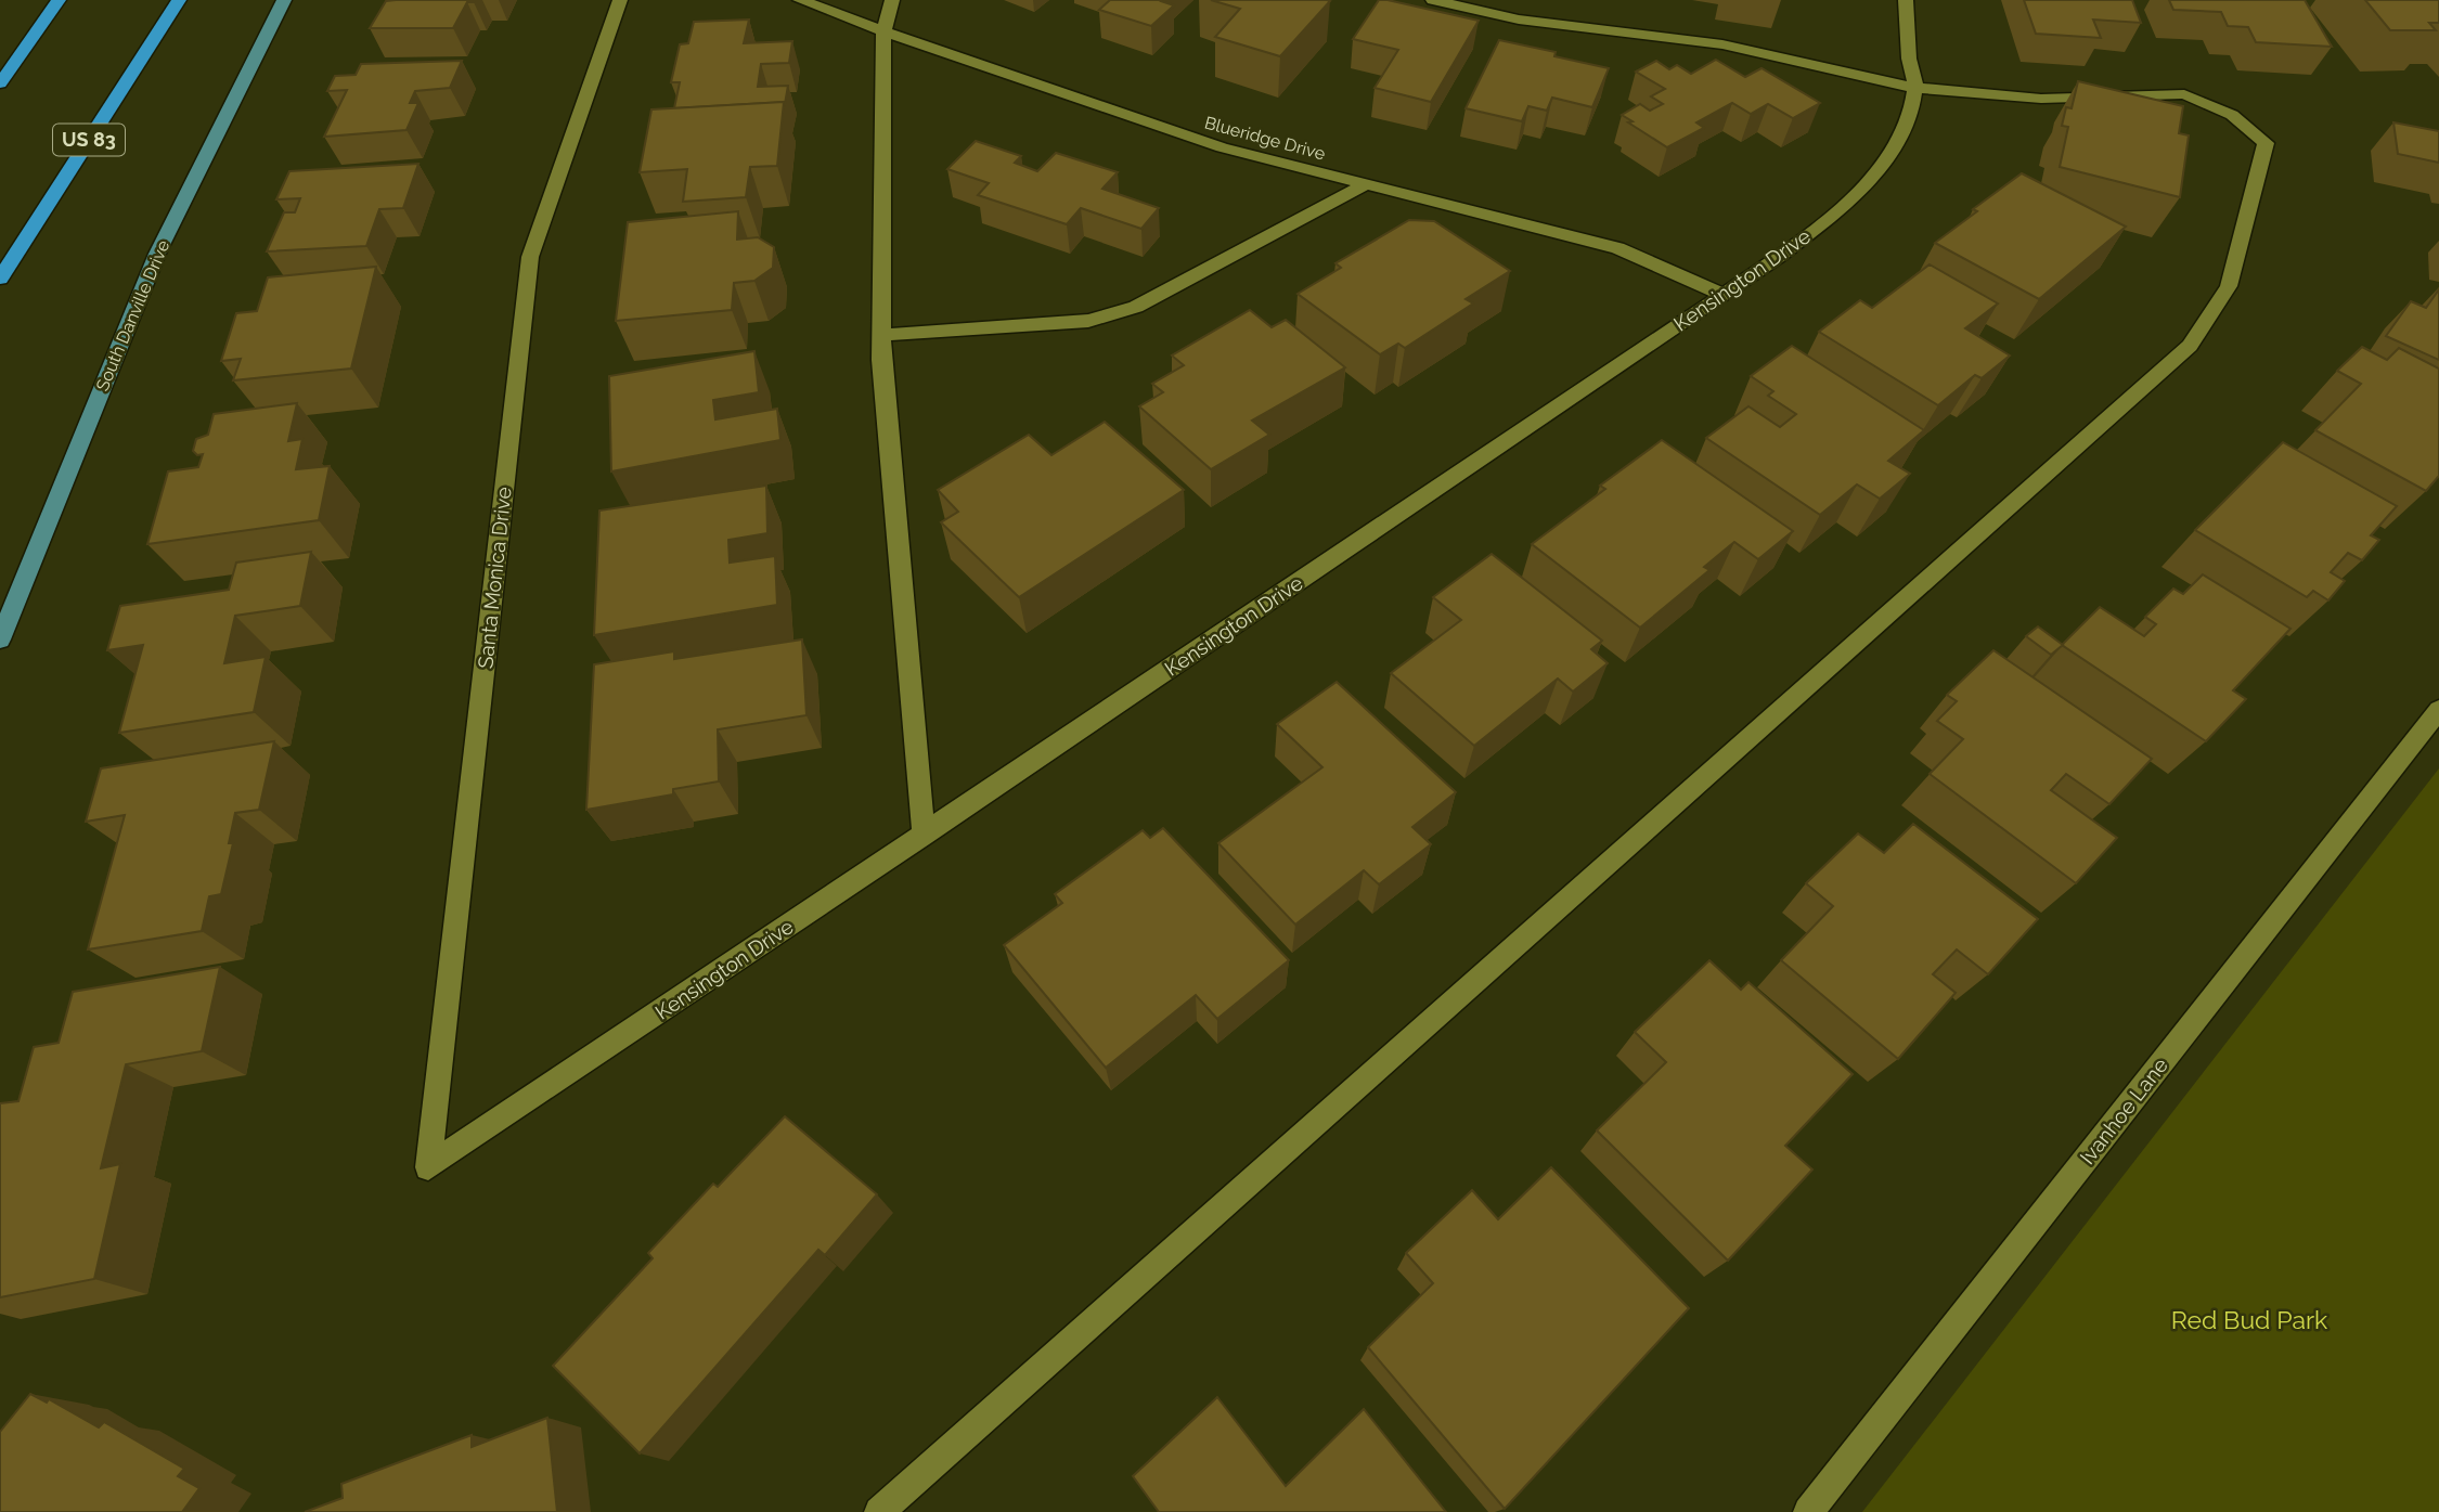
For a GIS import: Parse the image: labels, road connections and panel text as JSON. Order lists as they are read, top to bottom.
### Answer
{
  "streets": {
    "highway": ["US 83"],
    "main road": ["South Danville Drive"],
    "street": [
      "Blueridge Drive",
      "Kensington Drive",
      "Santa Monica Drive",
      "Ivanhoe Lane"
    ]
  },
  "crossings": [
    ["Blueridge Drive", "Kensington Drive"],
    ["Kensington Drive", "Santa Monica Drive"]
  ],
  "parks": ["Red Bud Park"]
}
